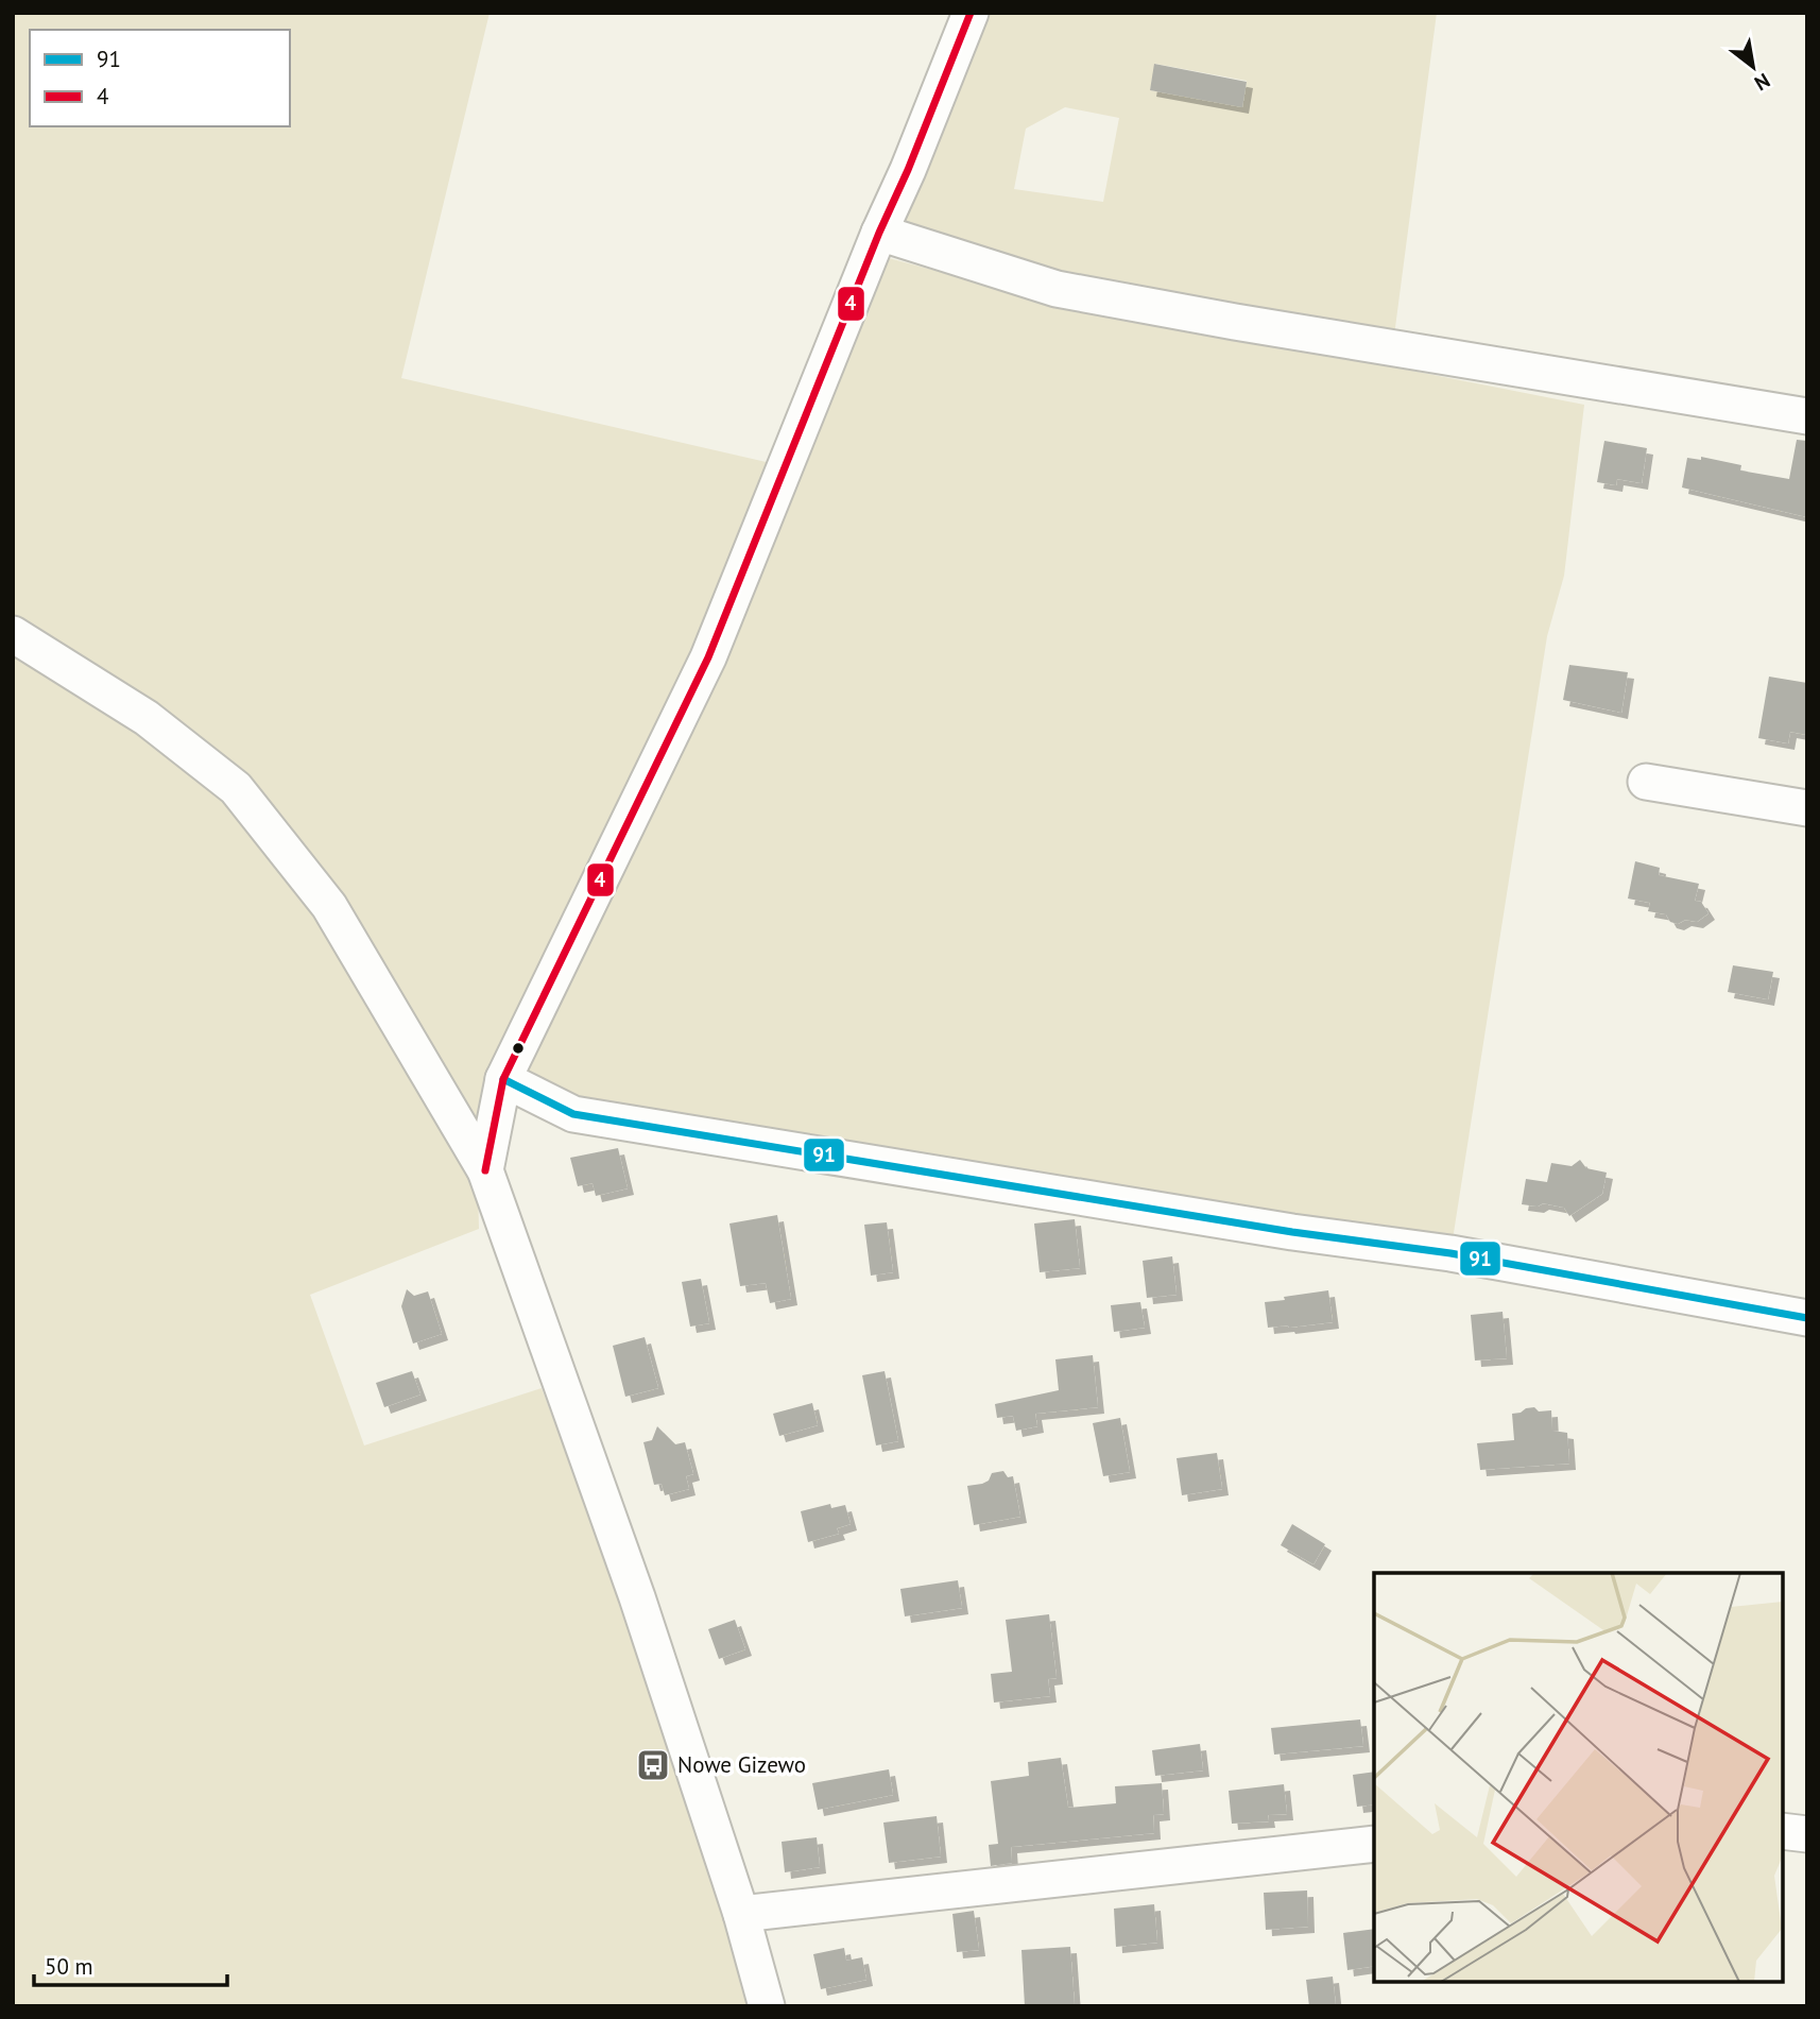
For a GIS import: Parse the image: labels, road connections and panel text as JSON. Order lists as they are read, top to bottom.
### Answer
{
  "places": {
    "bus stop": ["Nowe Gizewo"]
  },
  "lines": ["transit line 4", "transit line 91"],
  "legend": ["91", "4"],
  "scale_bar": "50 m",
  "north": "bottom right"
}
